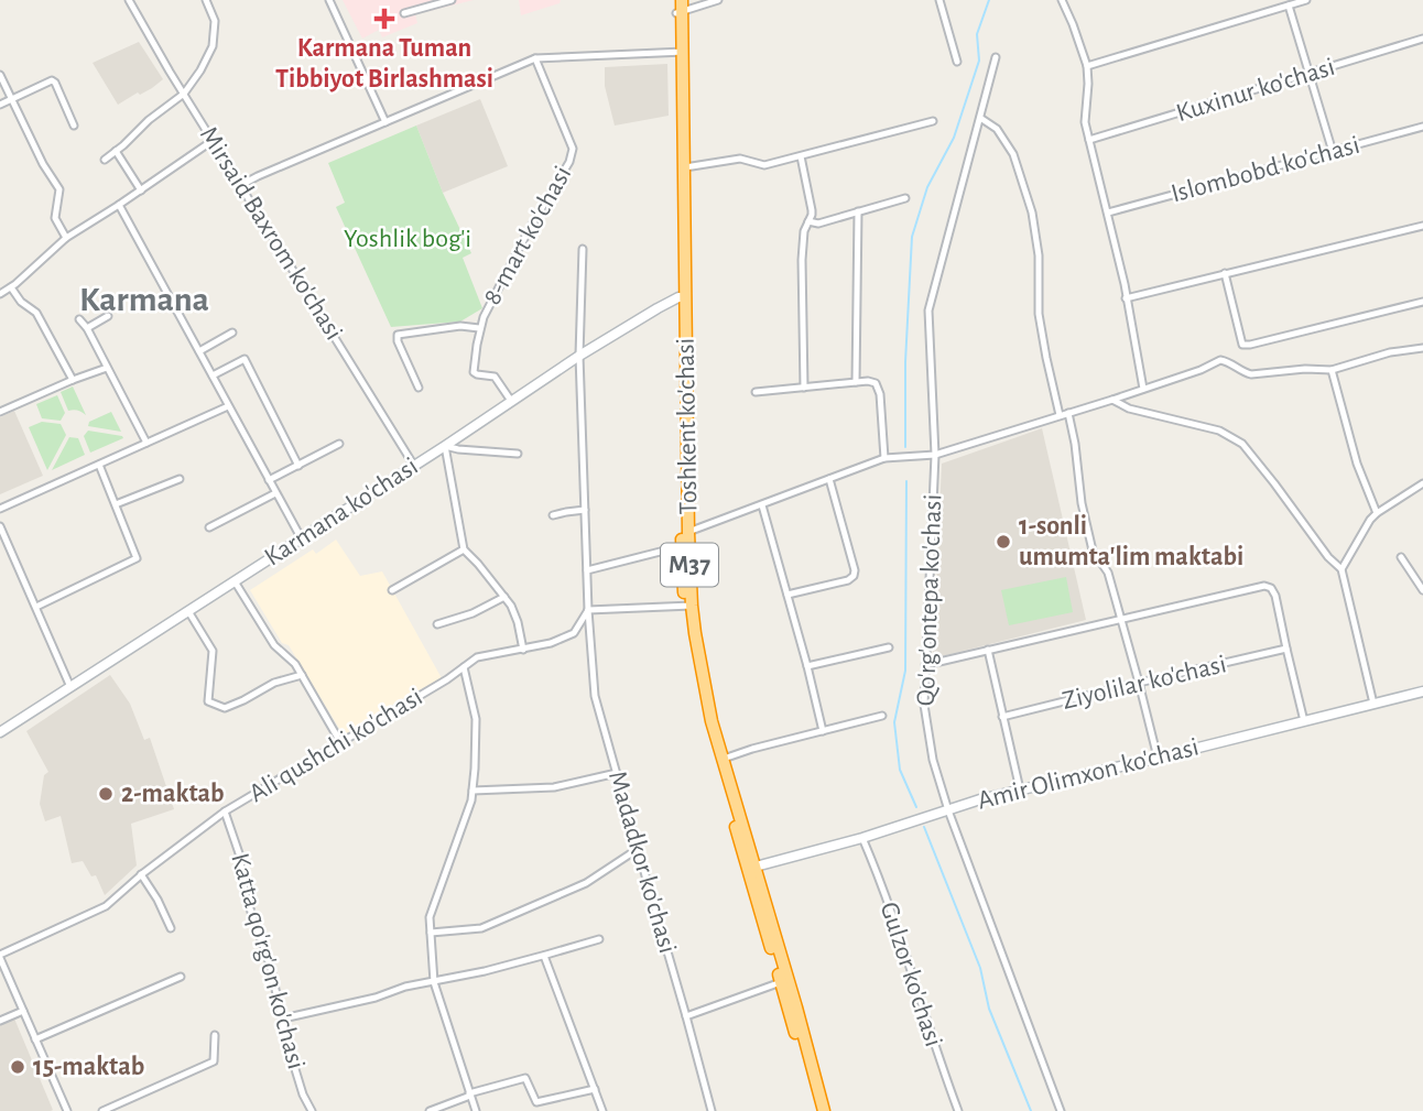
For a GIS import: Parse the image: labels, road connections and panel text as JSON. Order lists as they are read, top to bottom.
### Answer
{
  "streets": {
    "highway": ["Toshkent ko'chasi", "M37"],
    "main road": ["Karmana ko'chasi", "Amir Olimxon ko'chasi"],
    "street": [
      "Kuxinur ko'chasi",
      "Islombobd ko'chasi",
      "Mirsaid Baxrom ko'chasi",
      "8-mart ko'chasi",
      "Qo'rg'ontepa ko'chasi",
      "Ziyolilar ko'chasi",
      "Ali qushchi ko'chasi",
      "Madadkor ko'chasi",
      "Katta qo'rg'on ko'chasi",
      "Gulzor ko'chasi"
    ]
  },
  "crossings": [
    ["Mirsaid Baxrom ko'chasi", "Karmana ko'chasi"],
    ["8-mart ko'chasi", "Karmana ko'chasi"],
    ["Toshkent ko'chasi", "Karmana ko'chasi"],
    ["Toshkent ko'chasi", "Amir Olimxon ko'chasi"],
    ["Karmana ko'chasi", "Madadkor ko'chasi"],
    ["Qo'rg'ontepa ko'chasi", "Amir Olimxon ko'chasi"],
    ["Ali qushchi ko'chasi", "Madadkor ko'chasi"],
    ["Ali qushchi ko'chasi", "Katta qo'rg'on ko'chasi"],
    ["Amir Olimxon ko'chasi", "Gulzor ko'chasi"]
  ],
  "districts": ["Karmana"],
  "parks": ["Yoshlik bog'i"],
  "places": {
    "health": ["Karmana Tuman Tibbiyot Birlashmasi"],
    "other": ["1-sonli umumta'lim maktabi", "2-maktab", "15-maktab"]
  }
}
